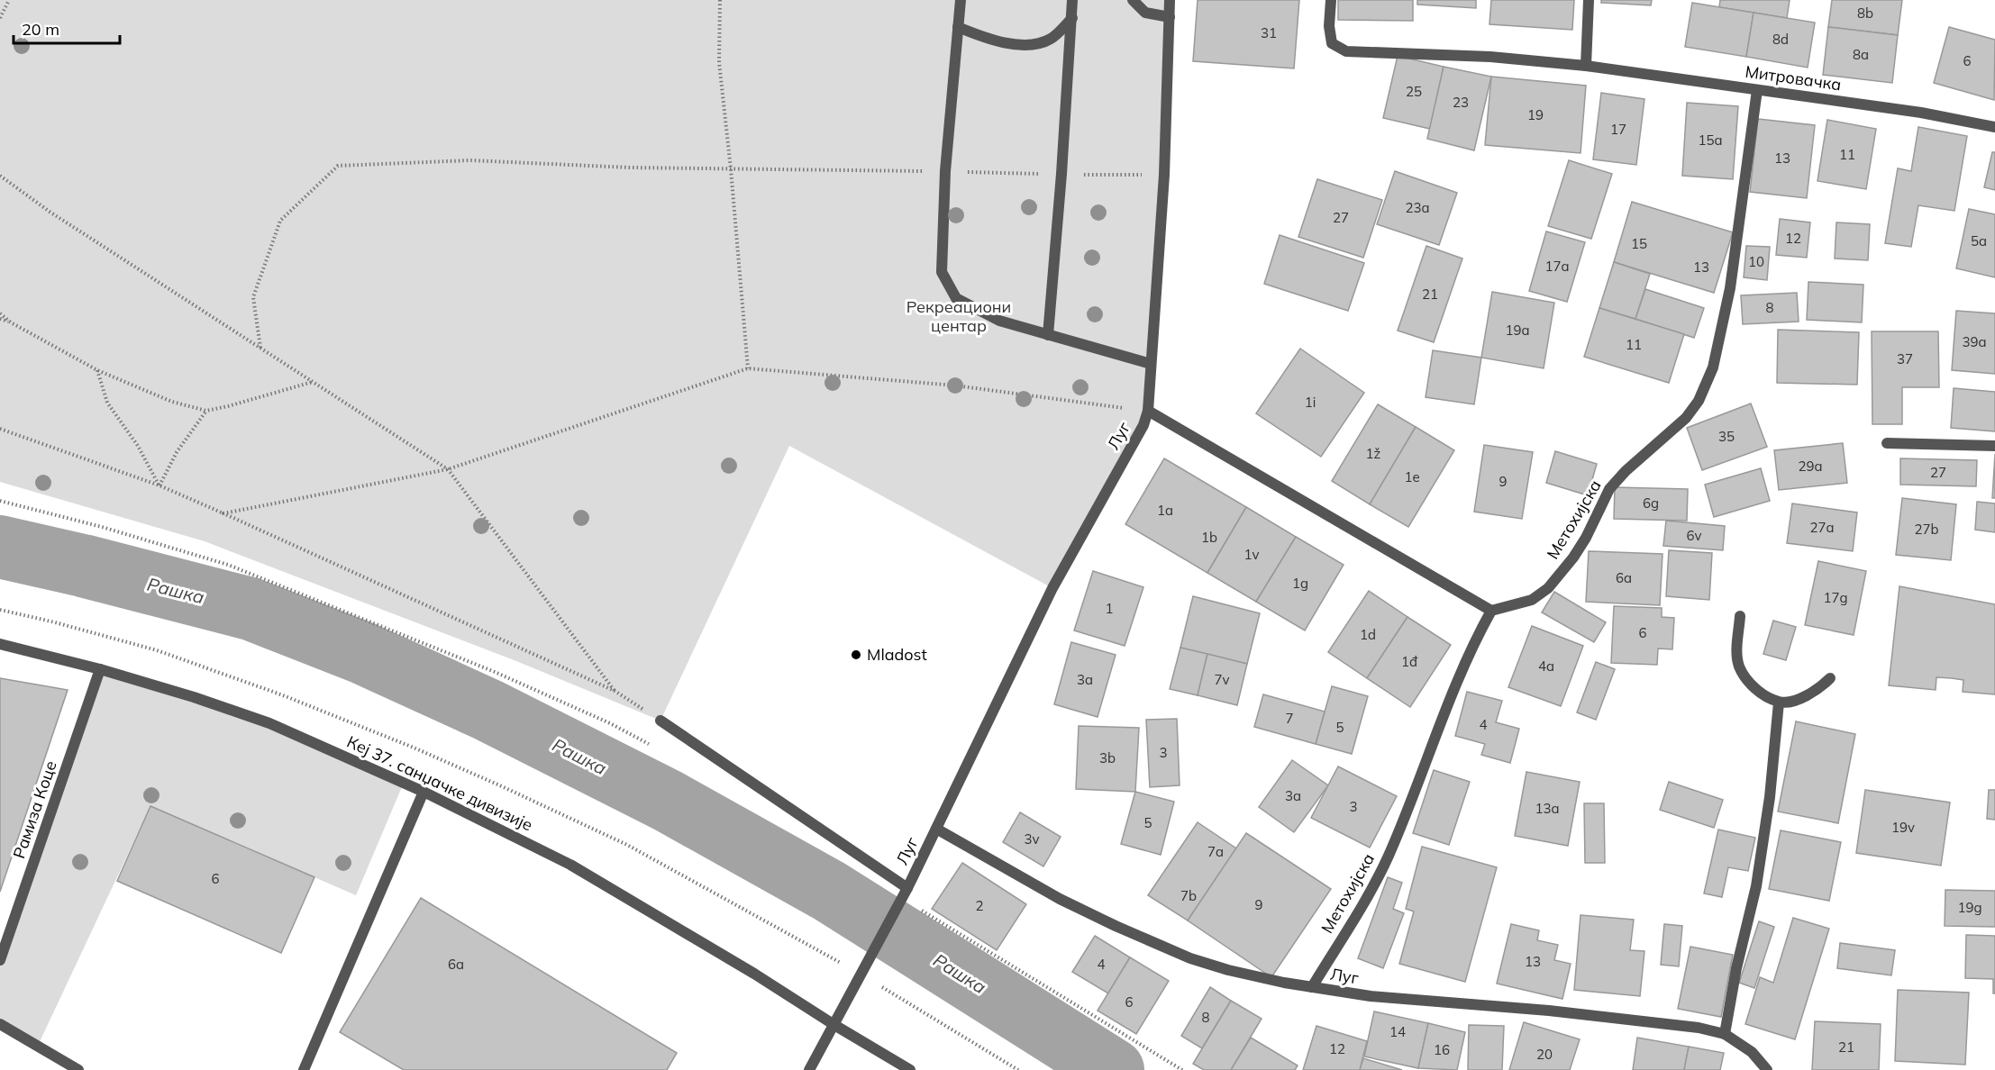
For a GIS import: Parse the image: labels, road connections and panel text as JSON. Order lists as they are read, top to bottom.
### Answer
{
  "streets": {
    "street": [
      "Митровачка",
      "Луг",
      "Метохијска",
      "Кеј 37. санџачке дивизије",
      "Рамиза Коце"
    ]
  },
  "crossings": [
    ["Митровачка", "Метохијска"],
    ["Луг", "Метохијска"],
    ["Луг", "Кеј 37. санџачке дивизије"],
    ["Кеј 37. санџачке дивизије", "Рамиза Коце"]
  ],
  "water": ["Рашка"],
  "parks": ["Рекреациони центар"],
  "places": ["Mladost"],
  "house_numbers": [
    "8b",
    "31",
    "8d",
    "8a",
    "6",
    "25",
    "23",
    "19",
    "17",
    "15a",
    "11",
    "13",
    "23a",
    "27",
    "12",
    "5a",
    "15",
    "10",
    "17a",
    "13",
    "21",
    "8",
    "19a",
    "39a",
    "11",
    "37",
    "1i",
    "35",
    "1ž",
    "29a",
    "27",
    "1e",
    "9",
    "6g",
    "1a",
    "27a",
    "27b",
    "6v",
    "1b",
    "1v",
    "6a",
    "1g",
    "17g",
    "1",
    "6",
    "1d",
    "1đ",
    "4a",
    "3a",
    "7v",
    "7",
    "4",
    "5",
    "3",
    "3b",
    "3a",
    "3",
    "13a",
    "5",
    "19v",
    "3v",
    "7a",
    "6",
    "7b",
    "9",
    "2",
    "19g",
    "13",
    "6a",
    "4",
    "6",
    "8",
    "14",
    "21",
    "12",
    "16",
    "20"
  ],
  "scale_bar": "20 m"
}
